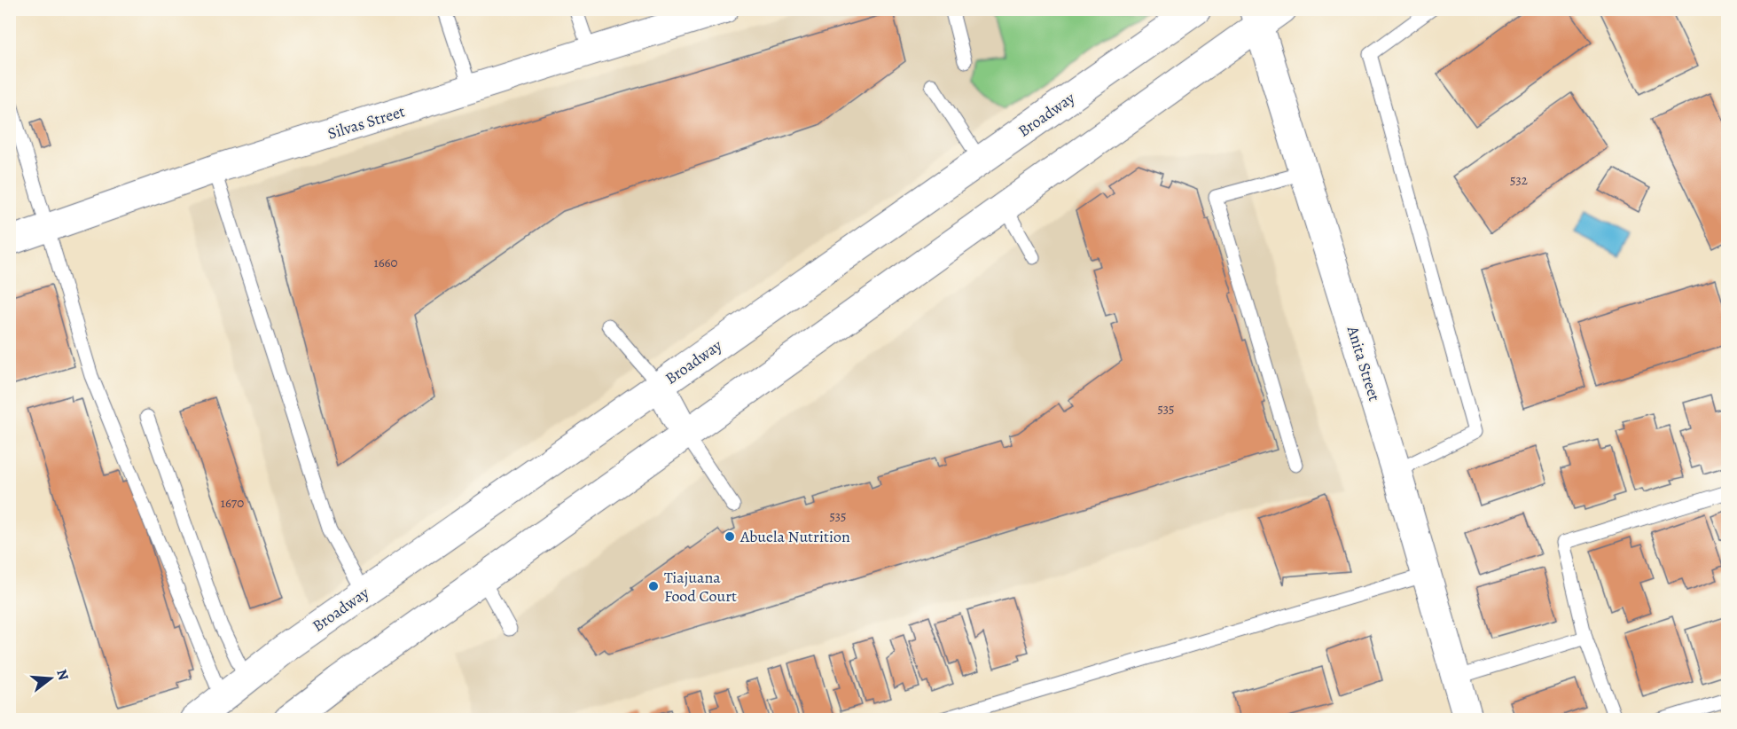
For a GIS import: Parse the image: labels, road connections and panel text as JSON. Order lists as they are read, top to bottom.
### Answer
{
  "streets": {
    "main road": ["Broadway", "Anita Street"],
    "street": ["Silvas Street"]
  },
  "places": ["Abuela Nutrition", "Tiajuana Food Court"],
  "house_numbers": [
    "532",
    "1660",
    "535",
    "1670",
    "535"
  ],
  "north": "right"
}
